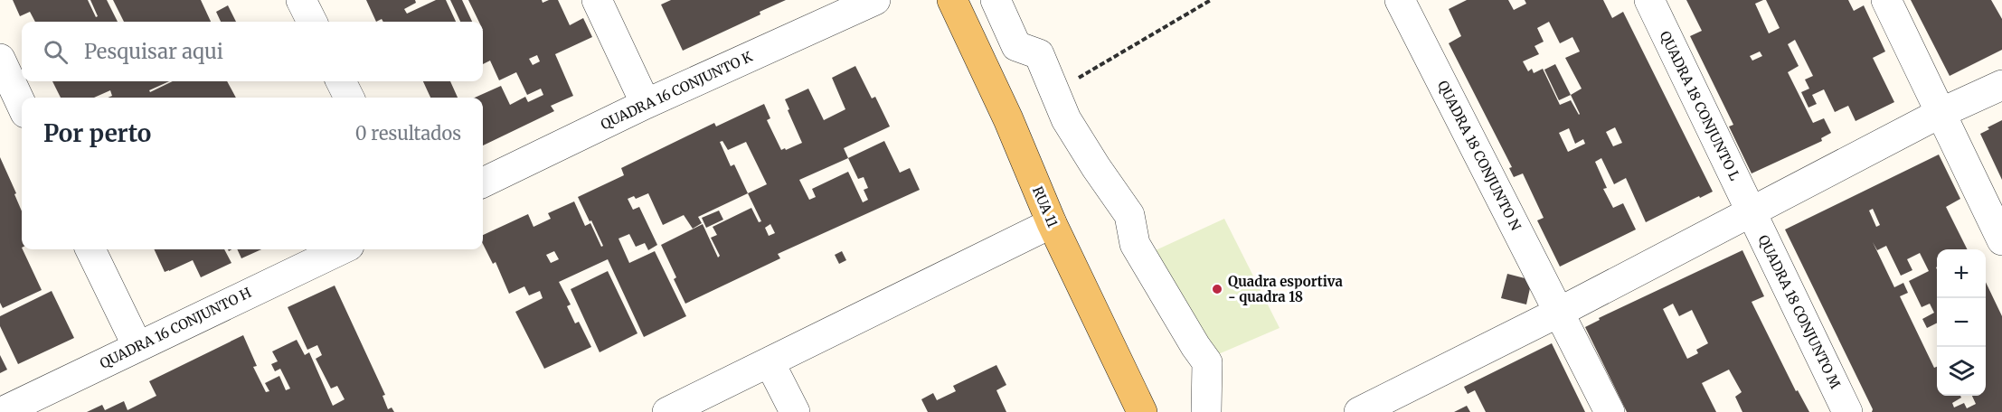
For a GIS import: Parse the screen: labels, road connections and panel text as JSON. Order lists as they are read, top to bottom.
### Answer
{
  "streets": {
    "main road": ["RUA 11"],
    "street": [
      "QUADRA 16 CONJUNTO K",
      "QUADRA 18 CONJUNTO L",
      "QUADRA 18 CONJUNTO N",
      "QUADRA 18 CONJUNTO M",
      "QUADRA 16 CONJUNTO H"
    ]
  },
  "crossings": [
    ["QUADRA 18 CONJUNTO L", "QUADRA 18 CONJUNTO M"]
  ],
  "places": ["Quadra esportiva - quadra 18"],
  "page": {
    "search": "Pesquisar aqui",
    "heading": ["Por perto", "0 resultados"],
    "map_buttons": ["+", "−"]
  }
}
